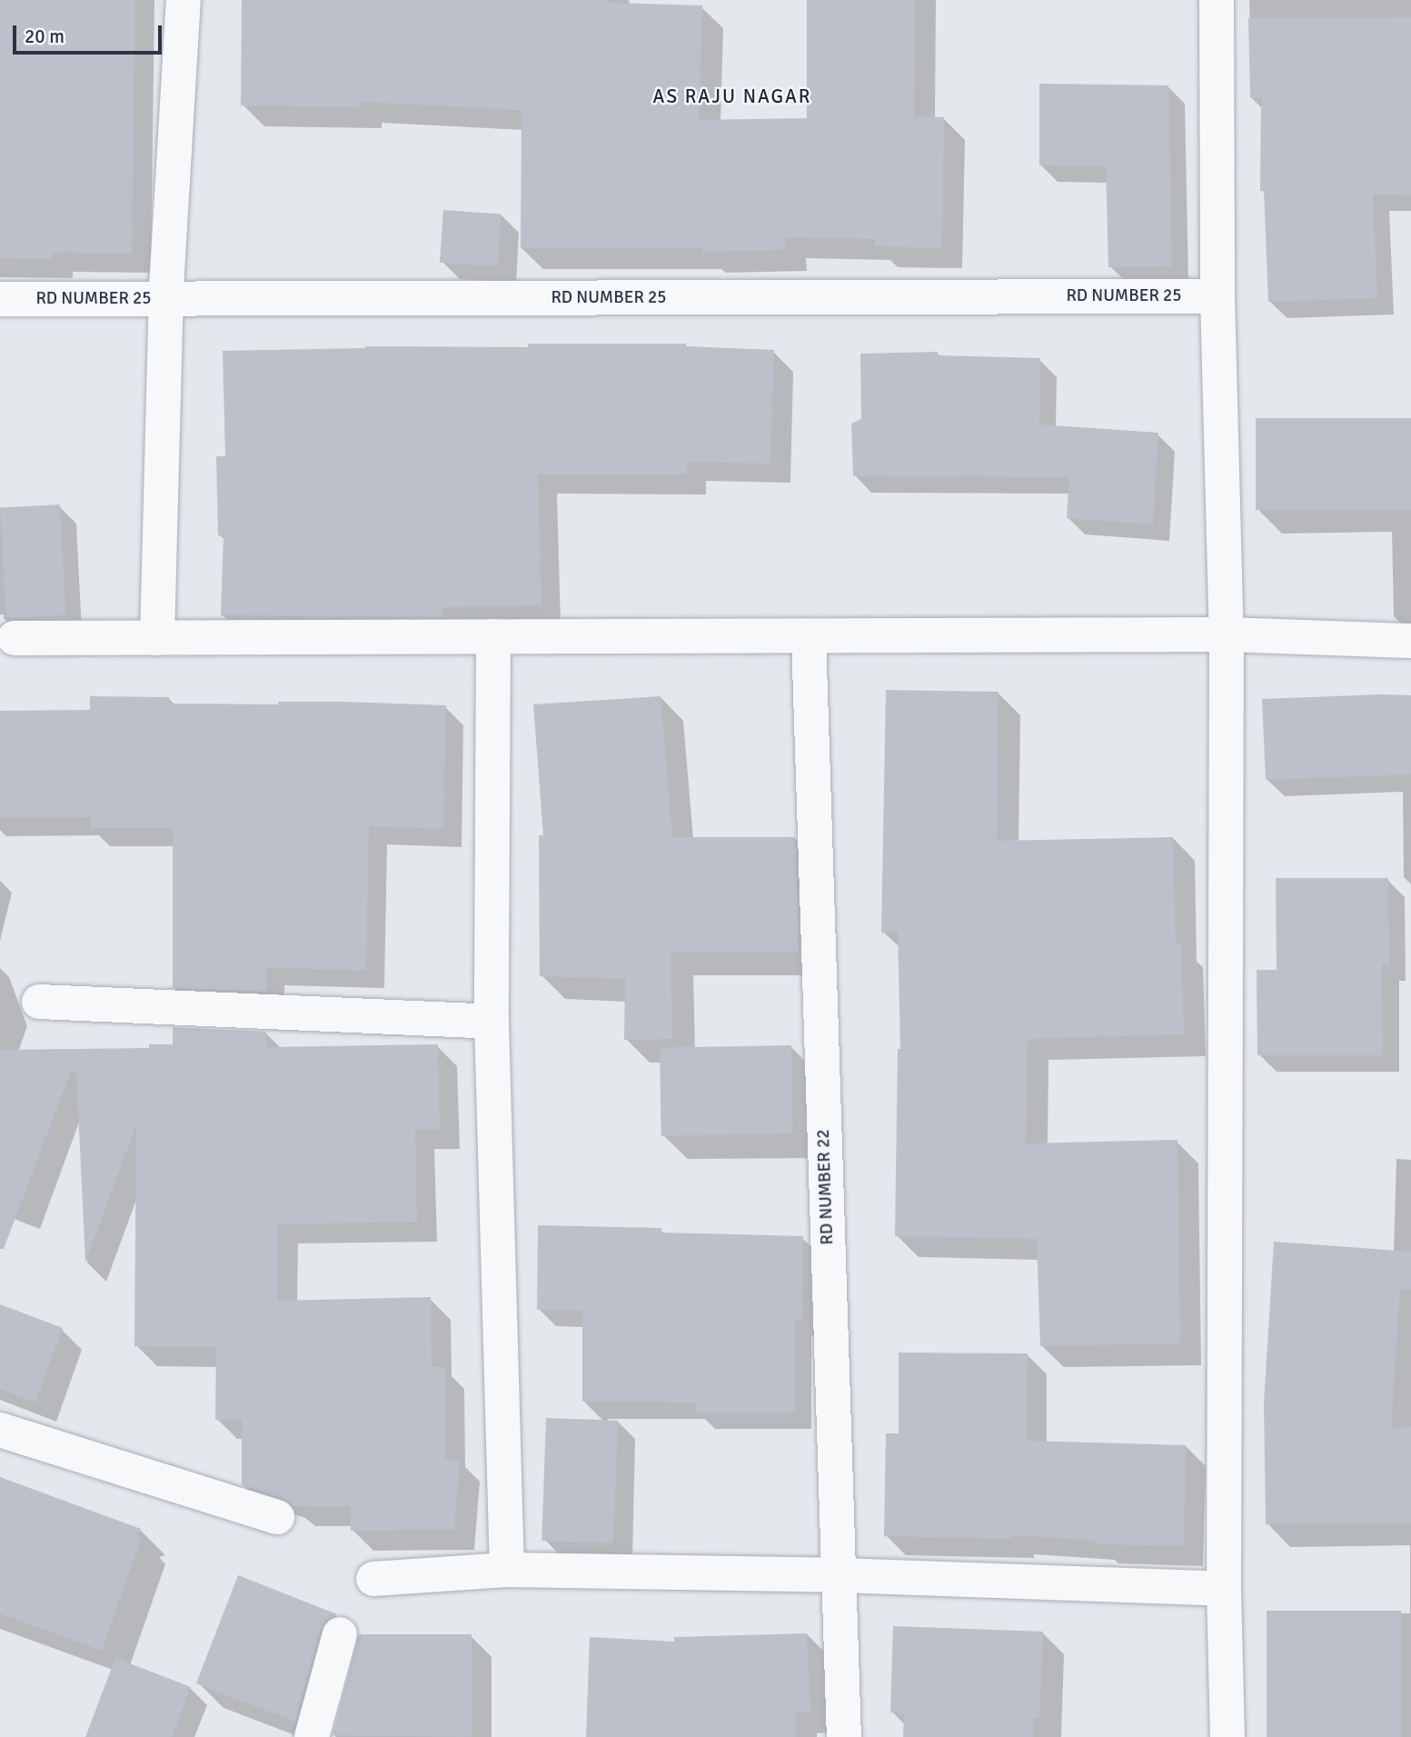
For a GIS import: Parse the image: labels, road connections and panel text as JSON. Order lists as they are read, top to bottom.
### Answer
{
  "streets": {
    "street": ["RD NUMBER 25", "RD NUMBER 22"]
  },
  "districts": ["AS RAJU NAGAR"],
  "scale_bar": "20 m"
}
